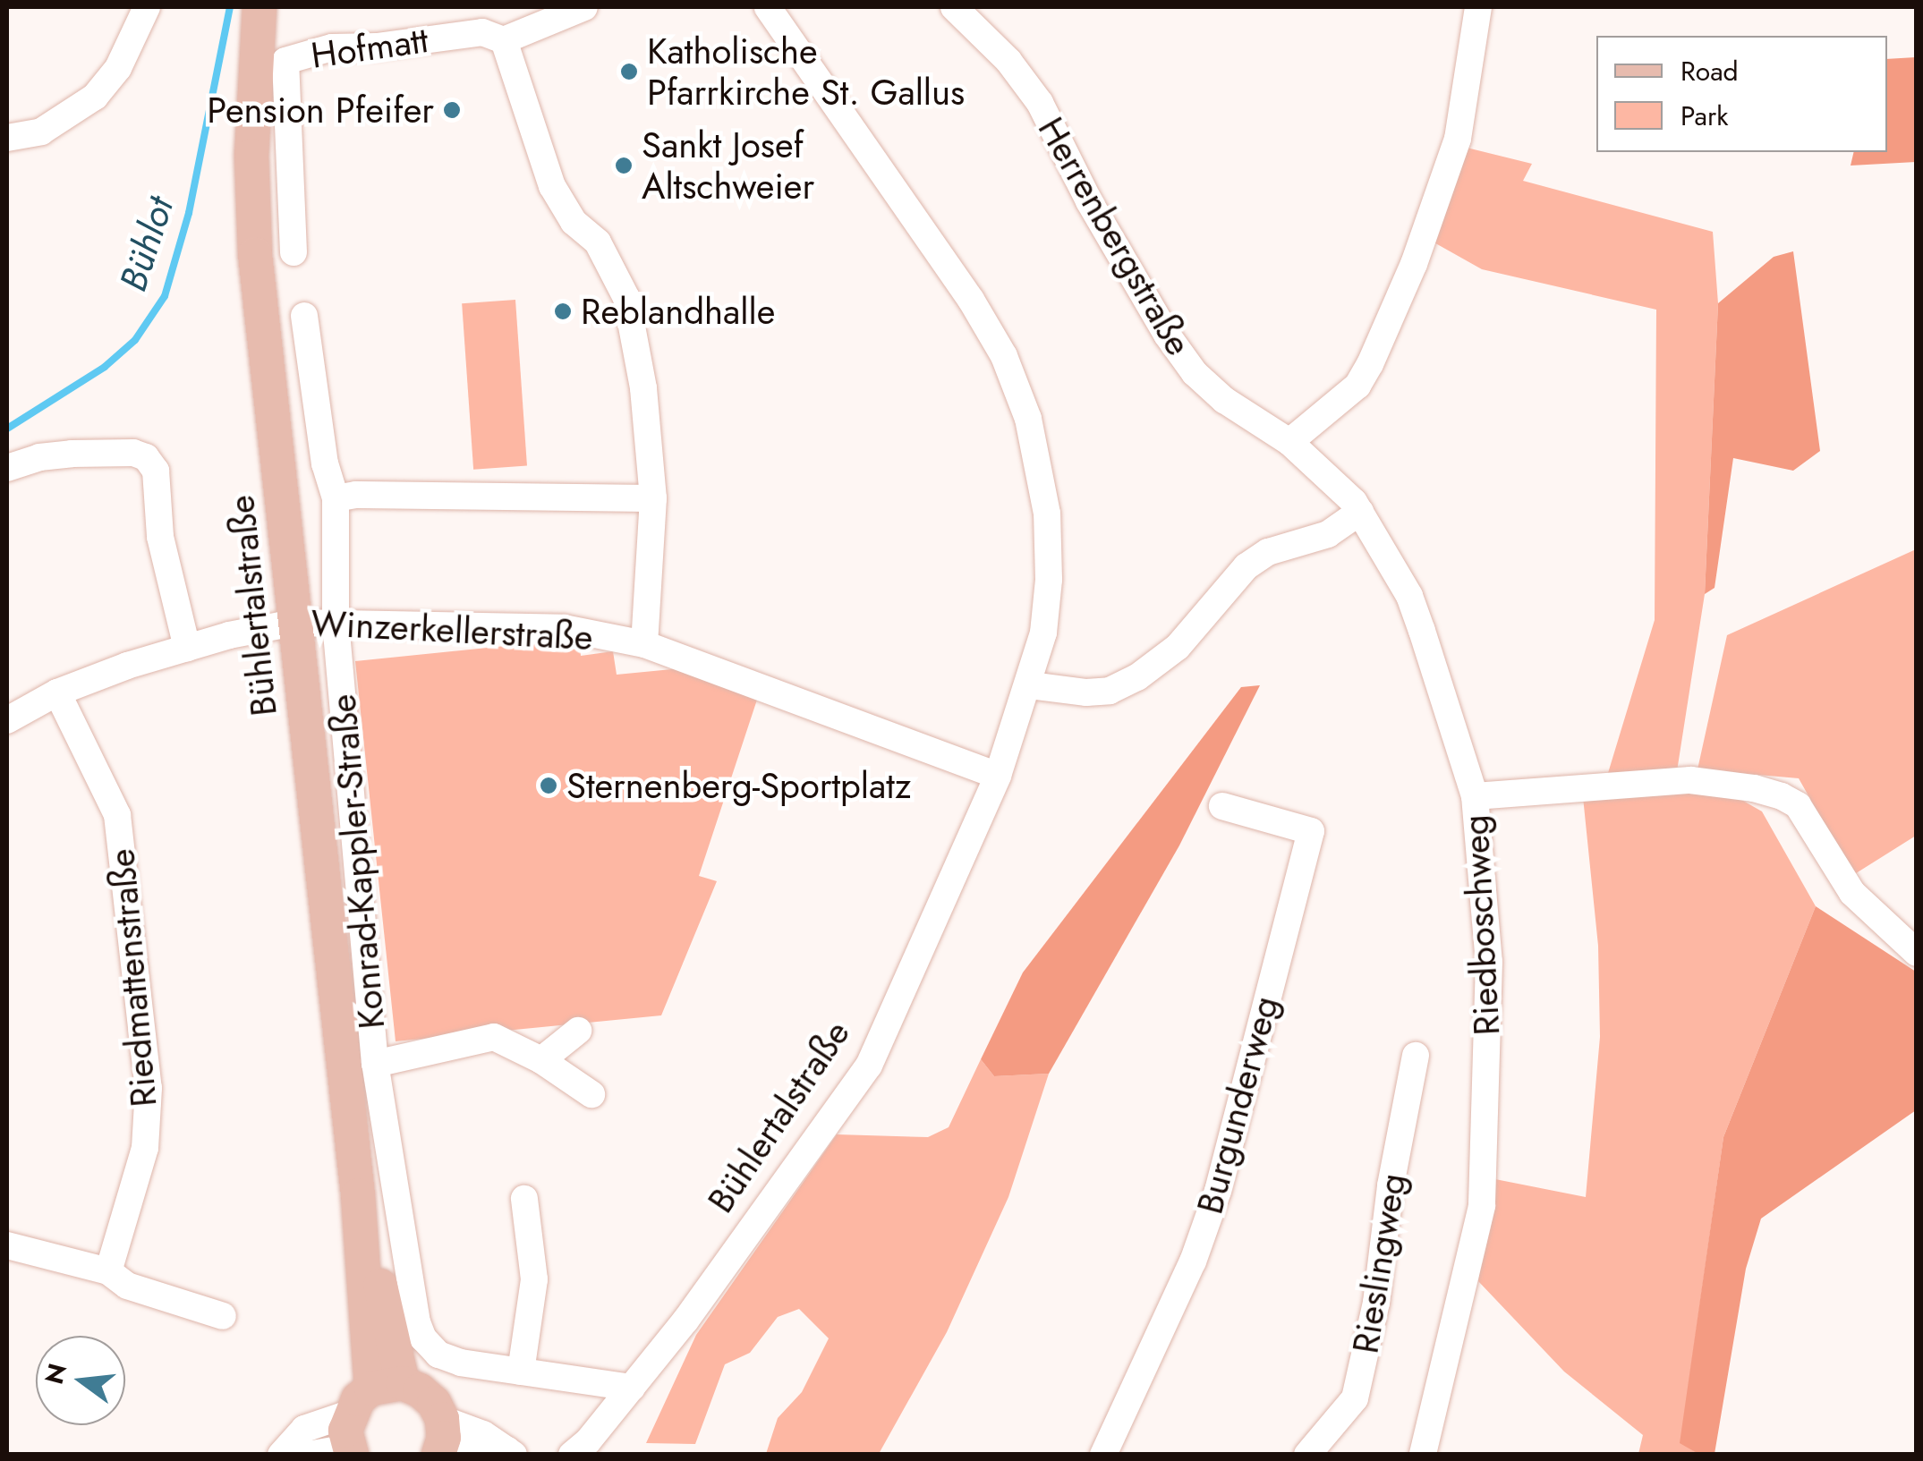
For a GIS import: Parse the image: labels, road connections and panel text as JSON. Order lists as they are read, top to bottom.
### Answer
{
  "streets": {
    "main road": ["Bühlertalstraße"],
    "street": [
      "Hofmatt",
      "Herrenbergstraße",
      "Winzerkellerstraße",
      "Konrad-Kappler-Straße",
      "Riedboschweg",
      "Riedmattenstraße",
      "Burgunderweg",
      "Rieslingweg"
    ]
  },
  "crossings": [
    ["Herrenbergstraße", "Riedboschweg"],
    ["Bühlertalstraße", "Winzerkellerstraße"],
    ["Bühlertalstraße", "Konrad-Kappler-Straße"],
    ["Winzerkellerstraße", "Konrad-Kappler-Straße"],
    ["Winzerkellerstraße", "Riedmattenstraße"]
  ],
  "water": ["Bühlot"],
  "places": [
    "Katholische Pfarrkirche St. Gallus",
    "Pension Pfeifer",
    "Sankt Josef Altschweier",
    "Reblandhalle",
    "Sternenberg-Sportplatz"
  ],
  "legend": ["Road", "Park"],
  "north": "left"
}
